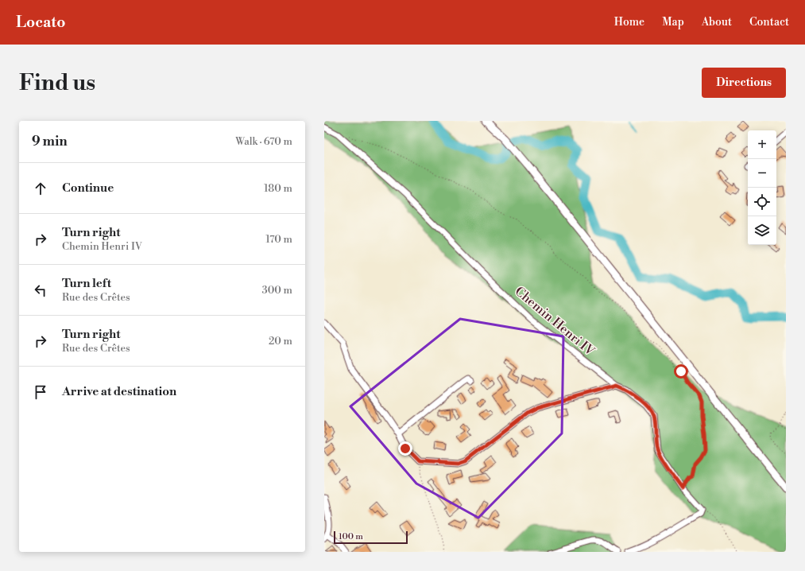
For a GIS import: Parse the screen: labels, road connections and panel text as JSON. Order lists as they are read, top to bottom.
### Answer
{
  "streets": {
    "street": ["Chemin Henri IV"]
  },
  "scale_bar": "100 m",
  "page": {
    "header": "Locato",
    "nav": [
      "Home",
      "Map",
      "About",
      "Contact"
    ],
    "buttons": "Directions",
    "title": "Find us",
    "heading": ["9 min", "Walk · 670 m"],
    "map_buttons": ["+", "−"],
    "list": [
      ["Continue", "180 m"],
      ["Turn right", "Chemin Henri IV", "170 m"],
      ["Turn left", "Rue des Crêtes", "300 m"],
      ["Turn right", "Rue des Crêtes", "20 m"],
      "Arrive at destination"
    ],
    "scale": "100 m"
  }
}
